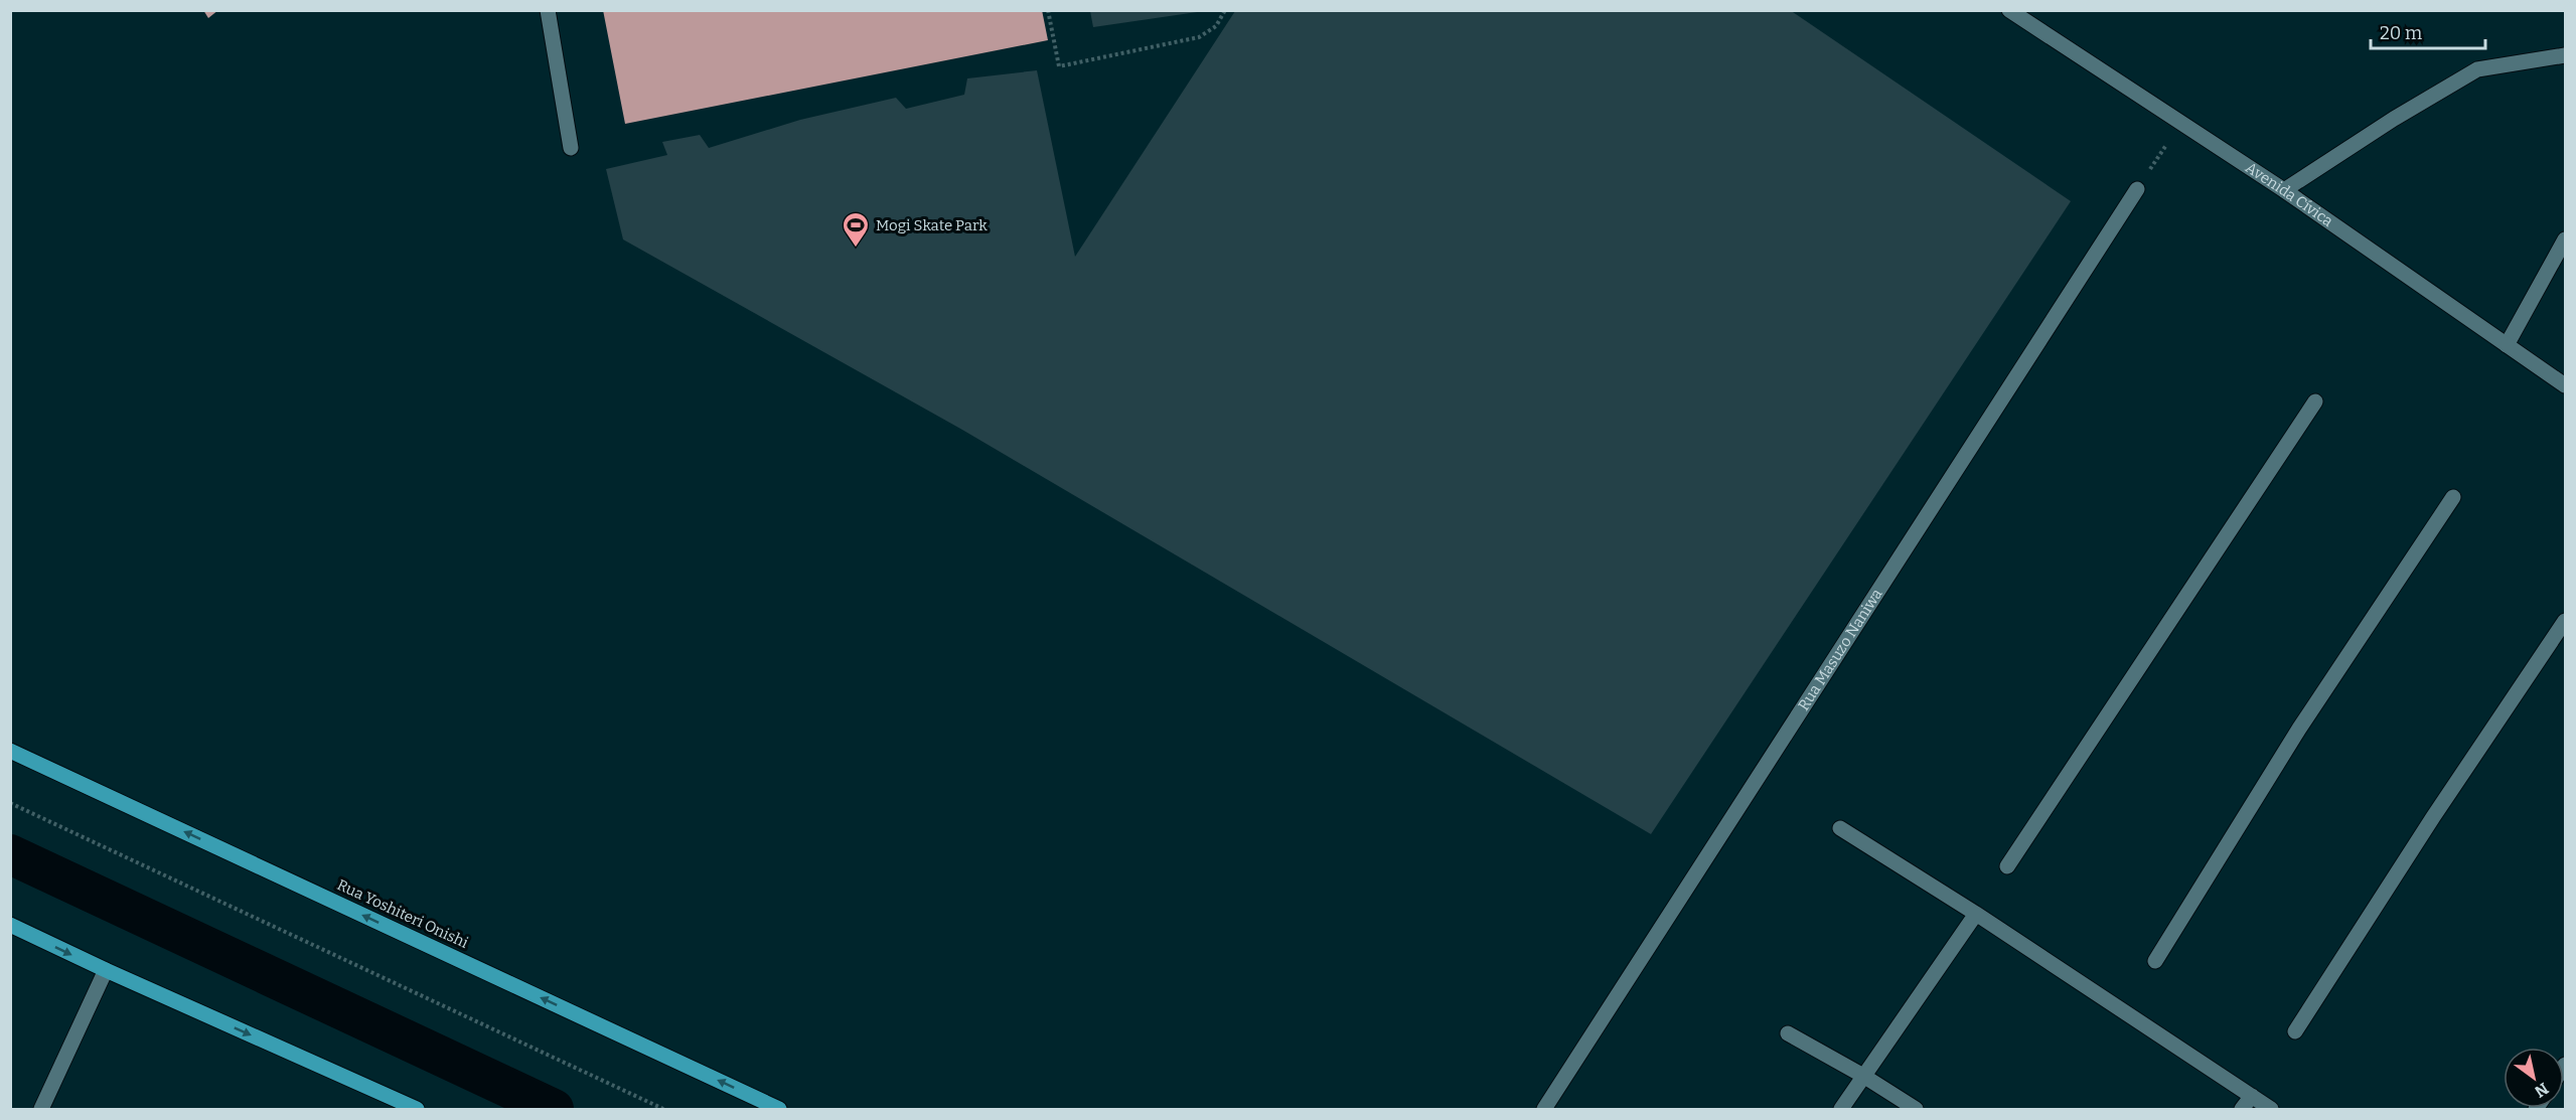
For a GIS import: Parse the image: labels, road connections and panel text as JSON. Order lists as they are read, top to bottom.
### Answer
{
  "streets": {
    "main road": ["Rua Yoshiteri Onishi"],
    "street": ["Avenida Cívica", "Rua Masuzo Naniwa"]
  },
  "one_way": ["Rua Yoshiteri Onishi"],
  "places": {
    "sports": ["Mogi Skate Park"]
  },
  "scale_bar": "20 m",
  "north": "bottom right"
}
